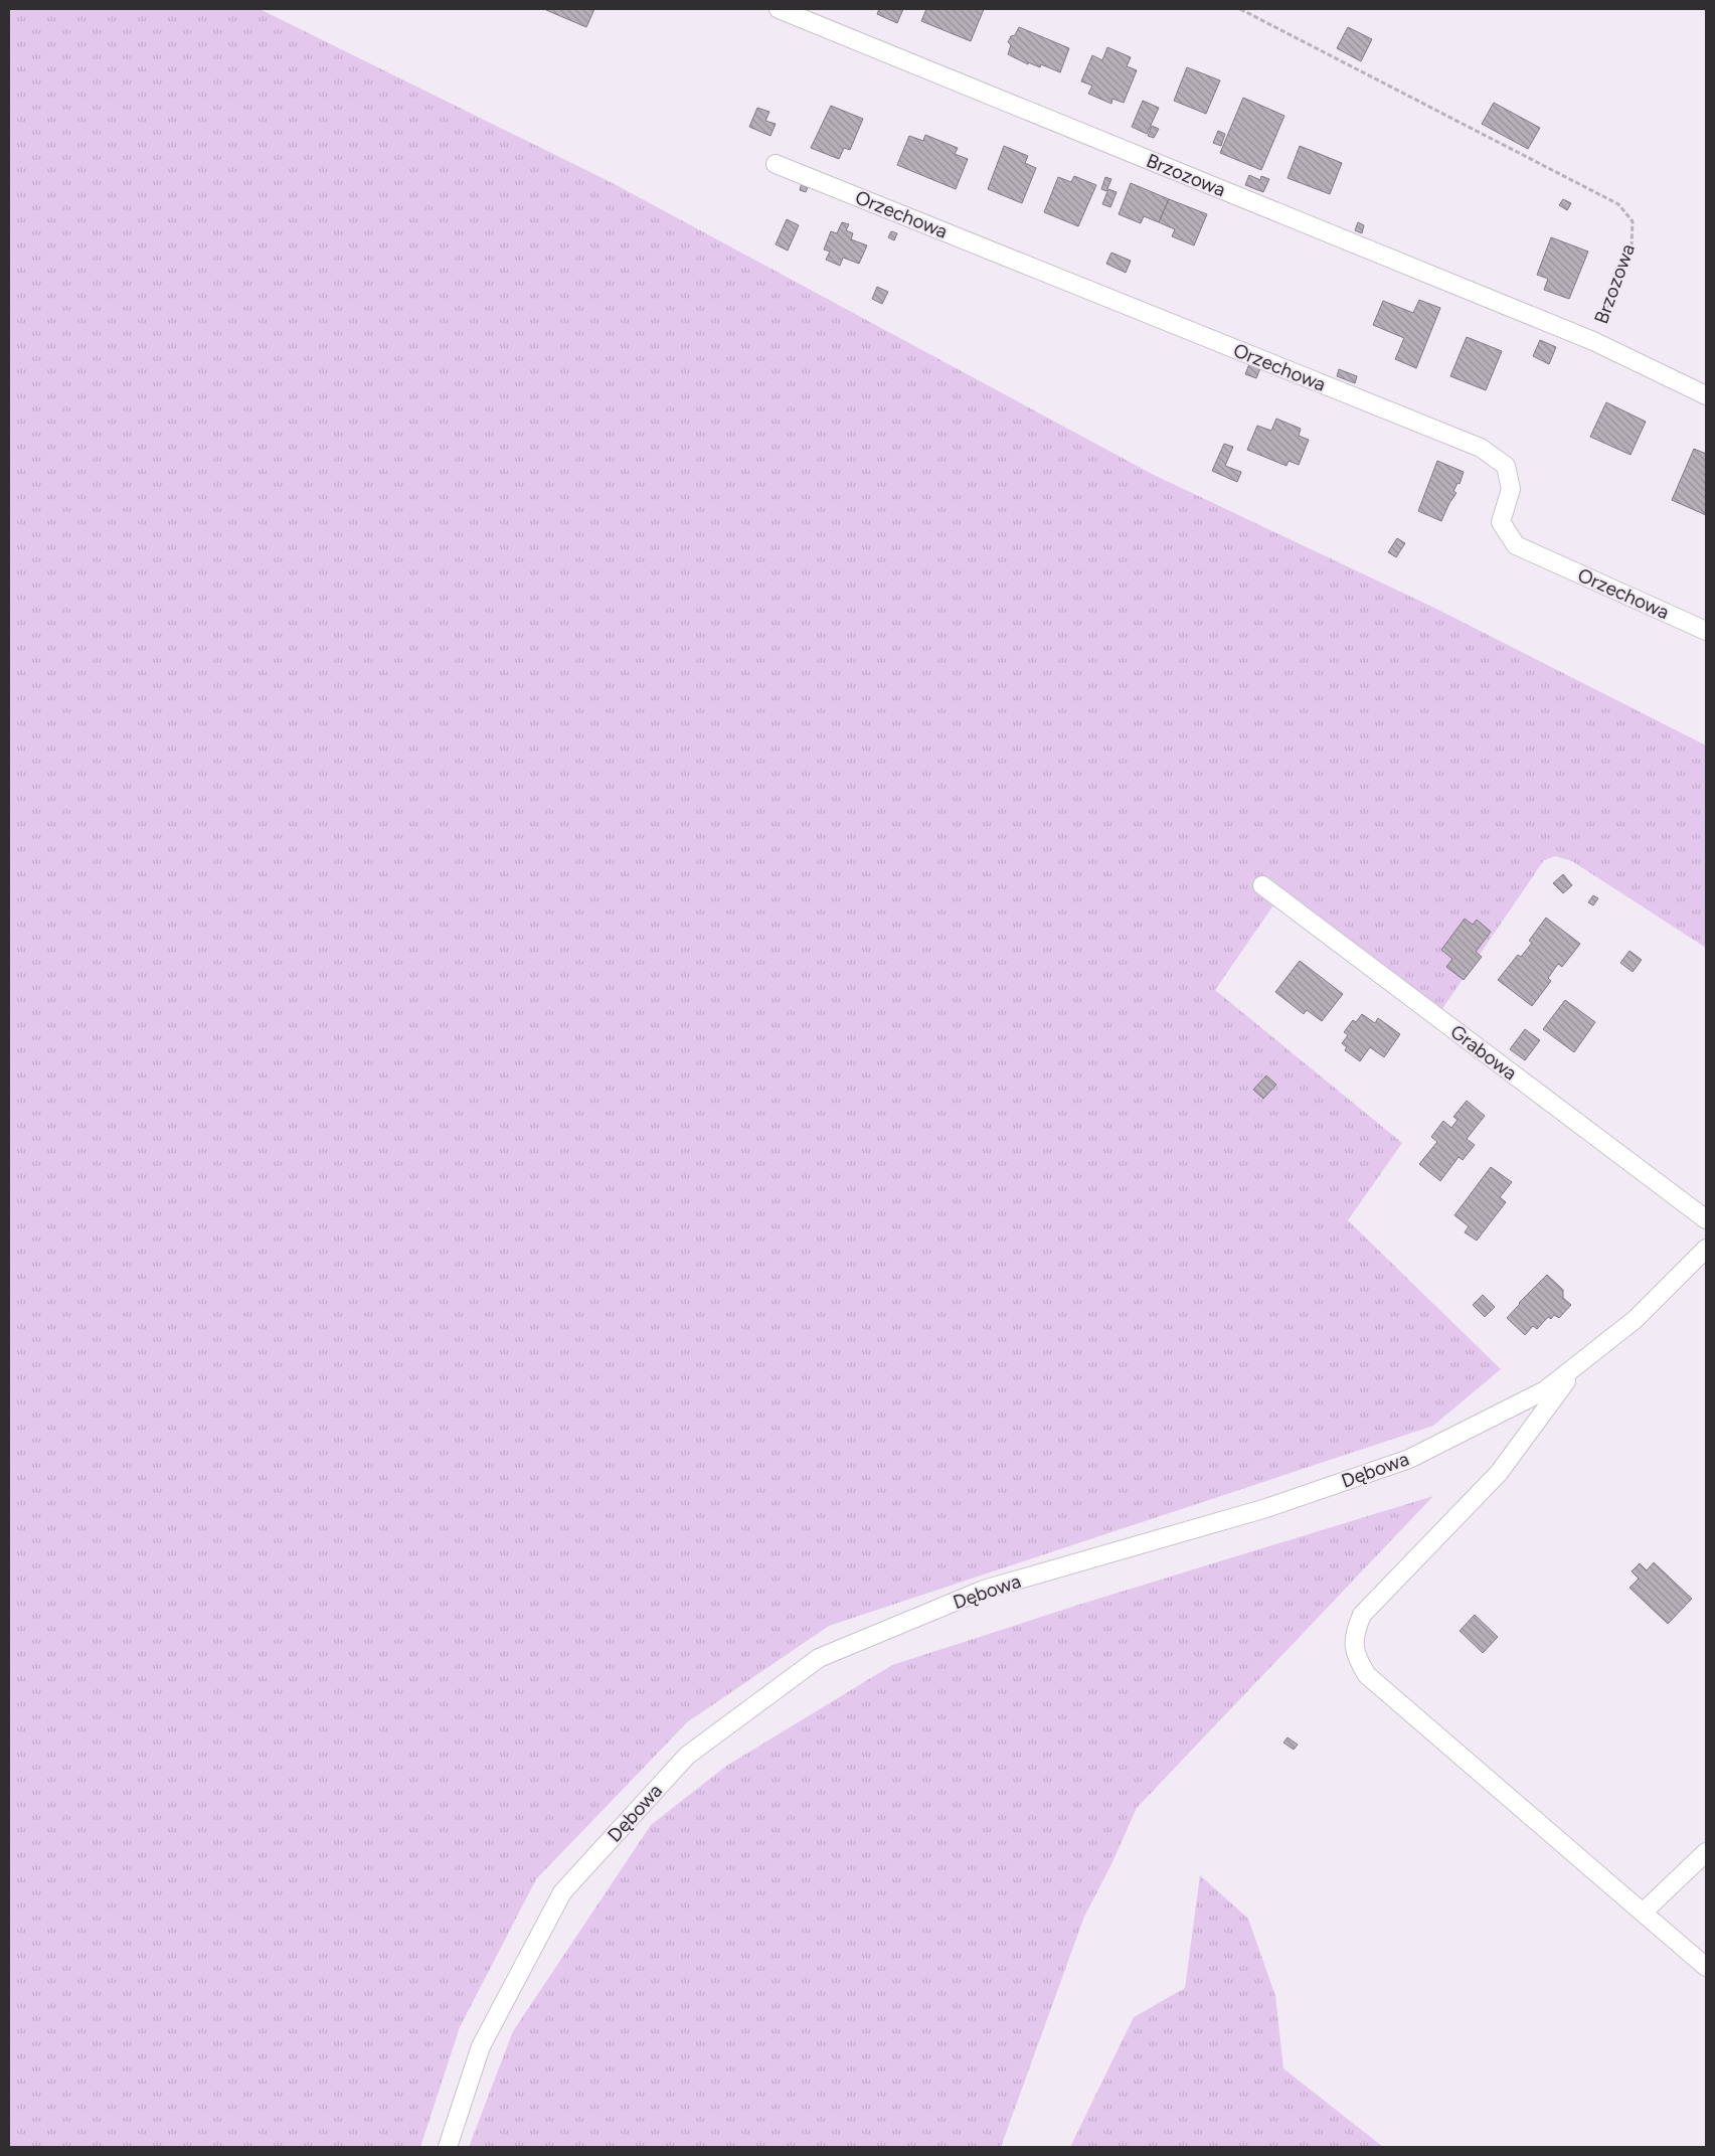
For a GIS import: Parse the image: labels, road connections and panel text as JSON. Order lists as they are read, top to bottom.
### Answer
{
  "streets": {
    "street": [
      "Brzozowa",
      "Orzechowa",
      "Grabowa",
      "Dębowa"
    ]
  }
}
